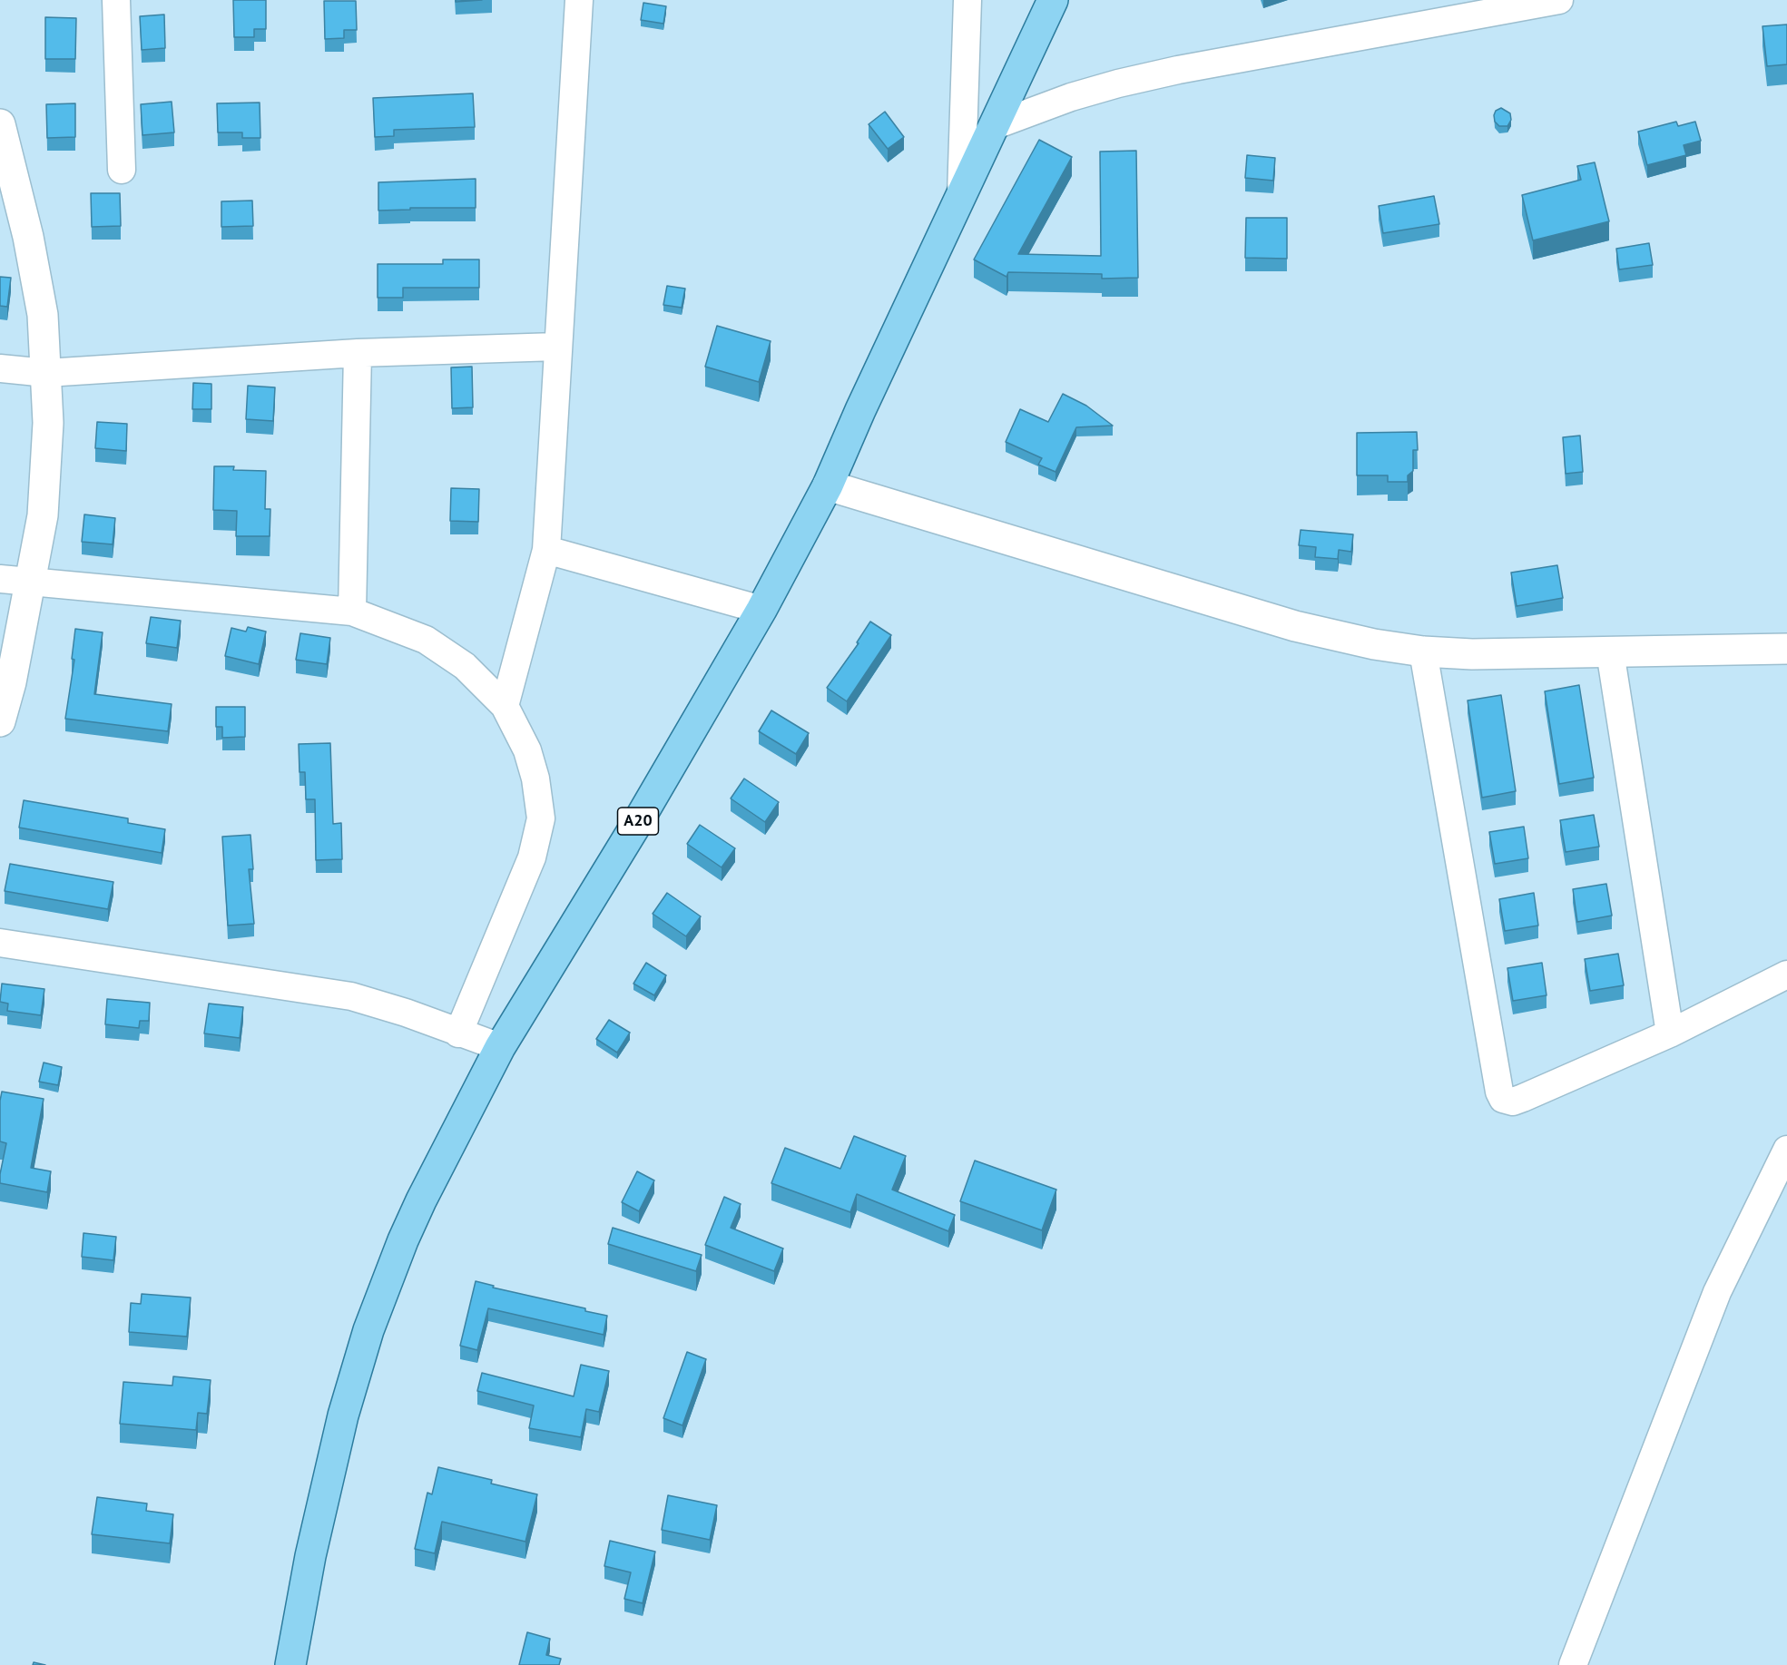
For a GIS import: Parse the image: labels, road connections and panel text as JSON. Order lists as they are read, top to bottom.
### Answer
{
  "streets": {
    "main road": ["A20"]
  }
}
